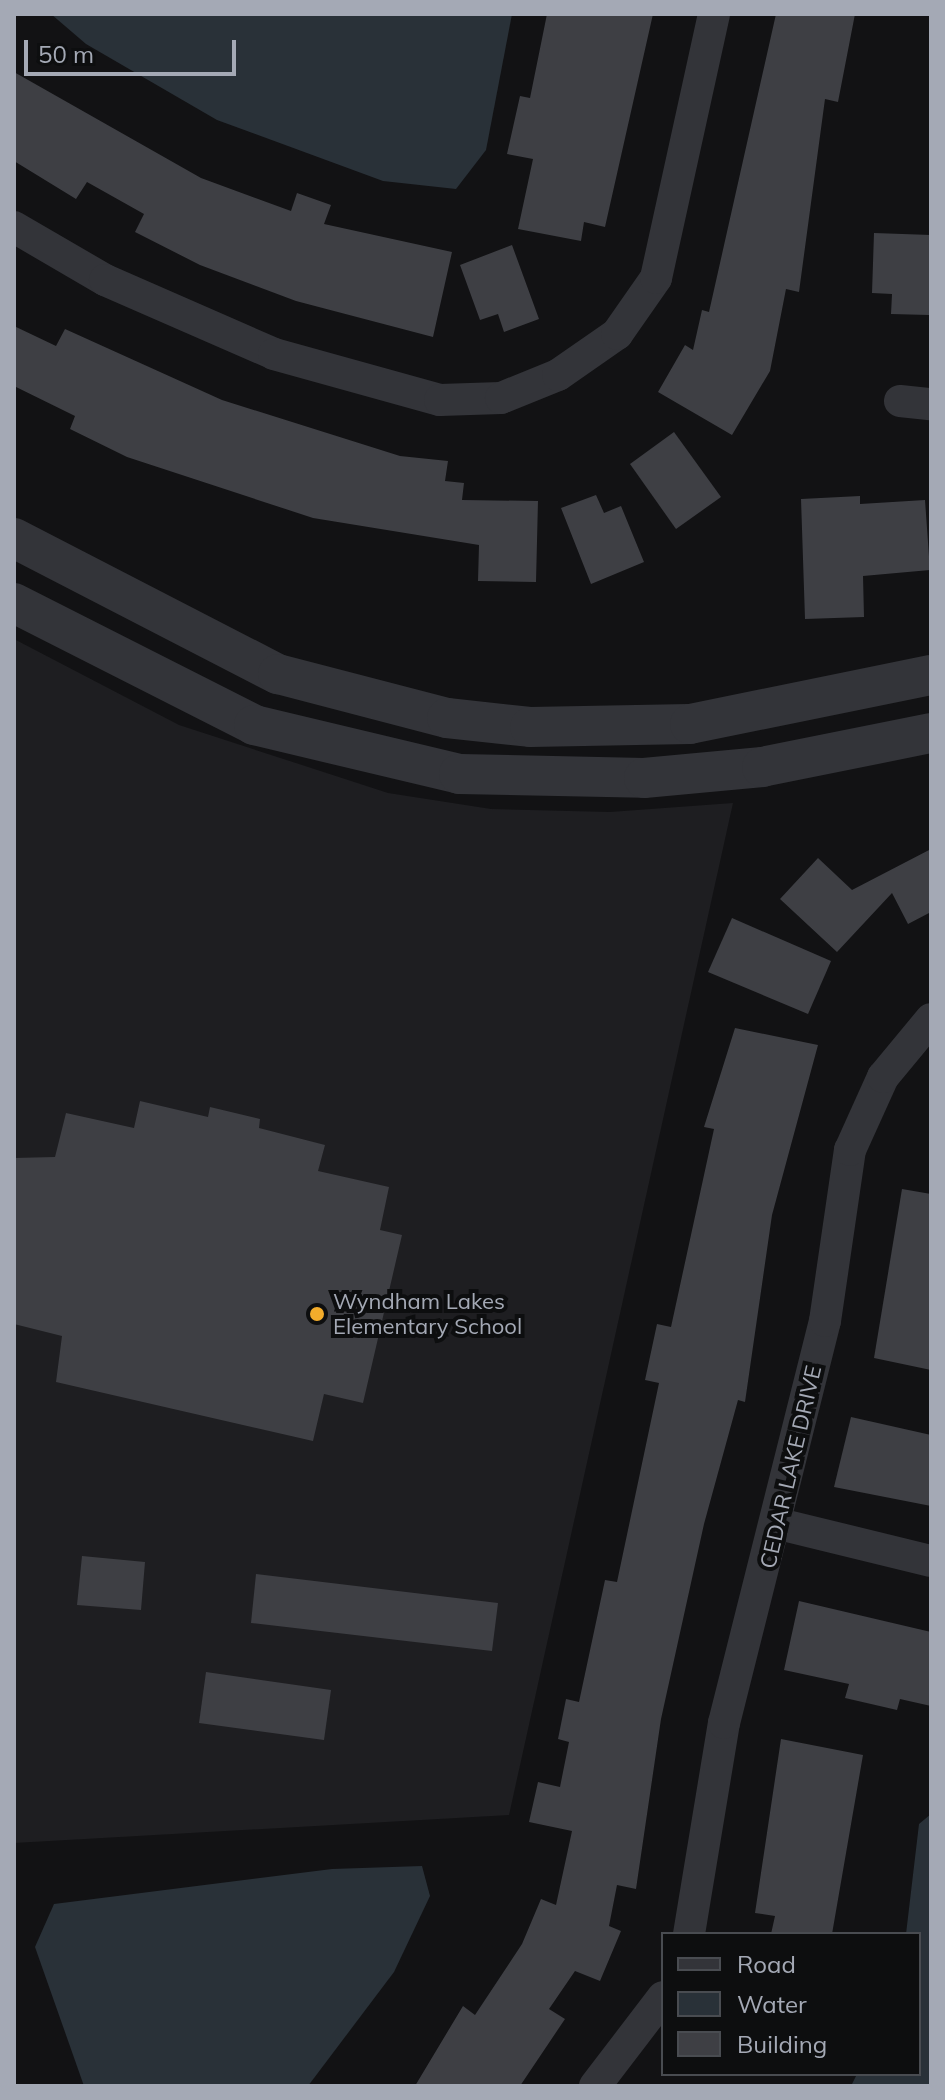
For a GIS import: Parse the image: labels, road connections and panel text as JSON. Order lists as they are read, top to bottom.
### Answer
{
  "streets": {
    "street": ["CEDAR LAKE DRIVE"]
  },
  "places": ["Wyndham Lakes Elementary School"],
  "legend": ["Road", "Water", "Building"],
  "scale_bar": "50 m"
}
